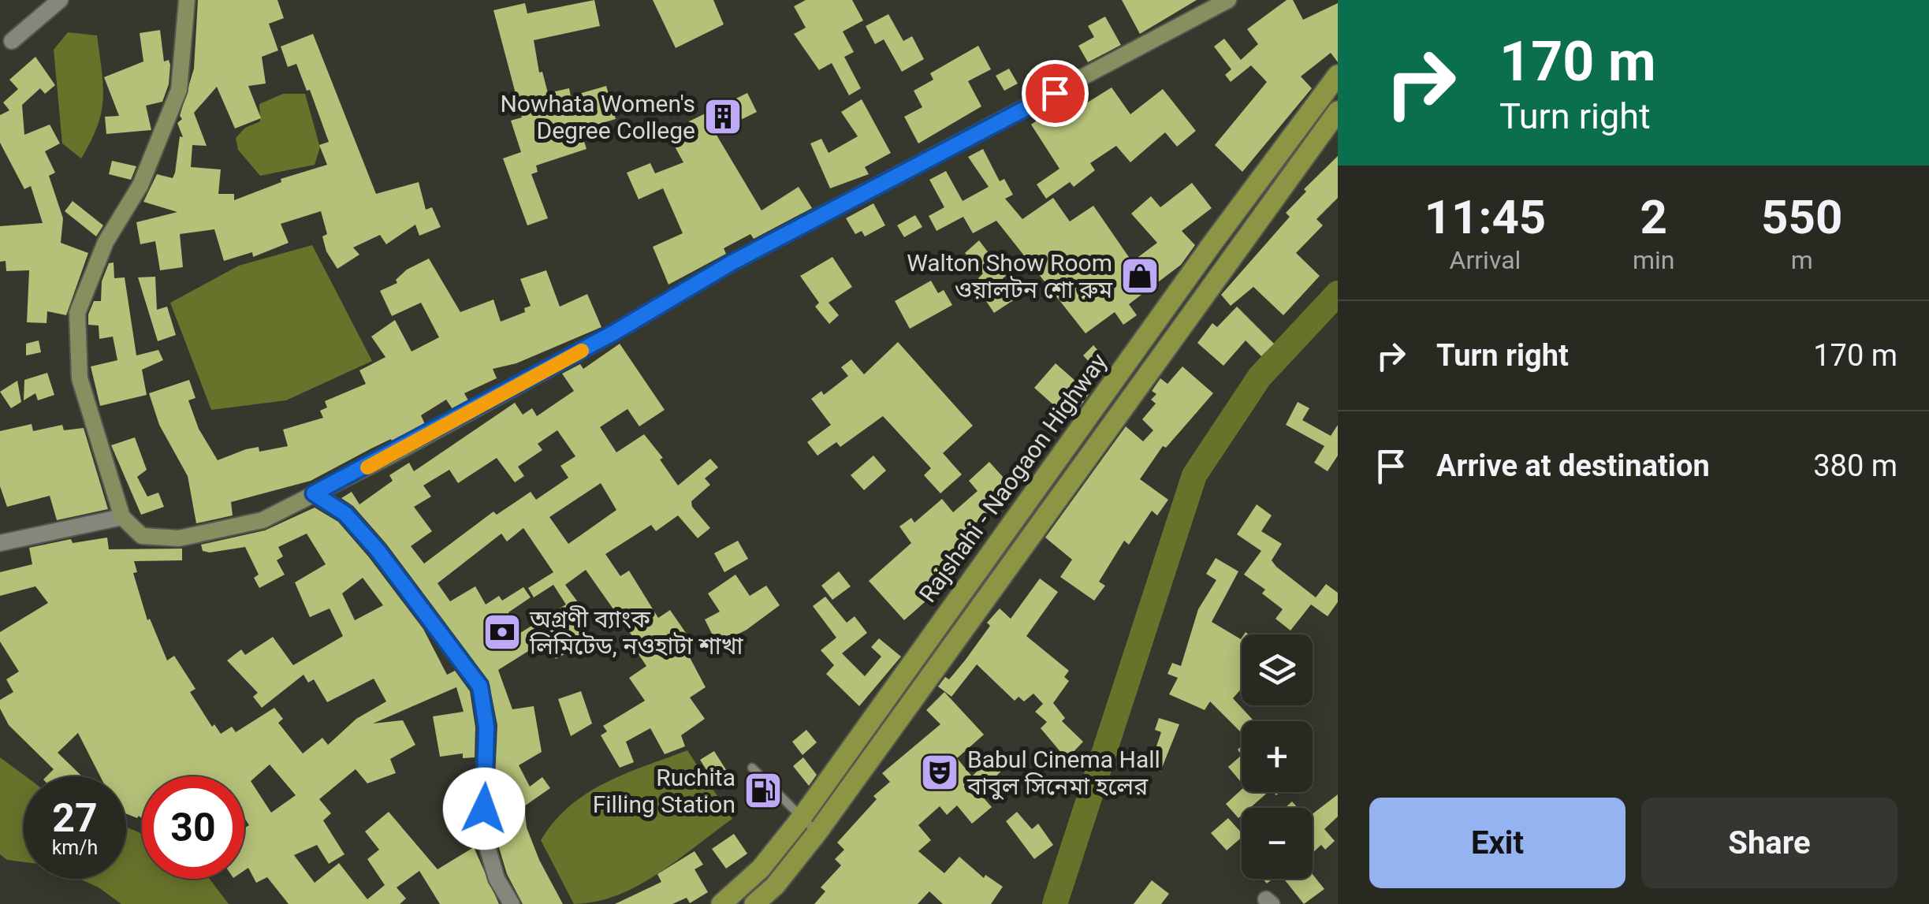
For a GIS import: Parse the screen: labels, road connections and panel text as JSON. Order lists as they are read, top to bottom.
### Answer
{
  "streets": {
    "main road": ["Rajshahi - Naogaon Highway"]
  },
  "places": {
    "building": ["Nowhata Women's Degree College"],
    "shop": ["Walton Show Room ওয়ালটন শো রুম"],
    "bank": ["অগ্রণী ব্যাংক লিমিটেড, নওহাটা শাখা"],
    "theatre": ["Babul Cinema Hall বাবুল সিনেমা হলের"],
    "fuel station": ["Ruchita Filling Station"]
  },
  "page": {
    "turn": ["170 m", "Turn right"],
    "eta": [
      "11:45",
      "Arrival",
      "2",
      "min",
      "550",
      "m"
    ],
    "list": [
      {
        "name": "Turn right",
        "value": "170 m"
      },
      {
        "name": "Arrive at destination",
        "value": "380 m"
      }
    ],
    "map_buttons": ["+", "−"],
    "speed": "27 km/h",
    "limit": "30",
    "buttons": ["Exit", "Share"]
  }
}
